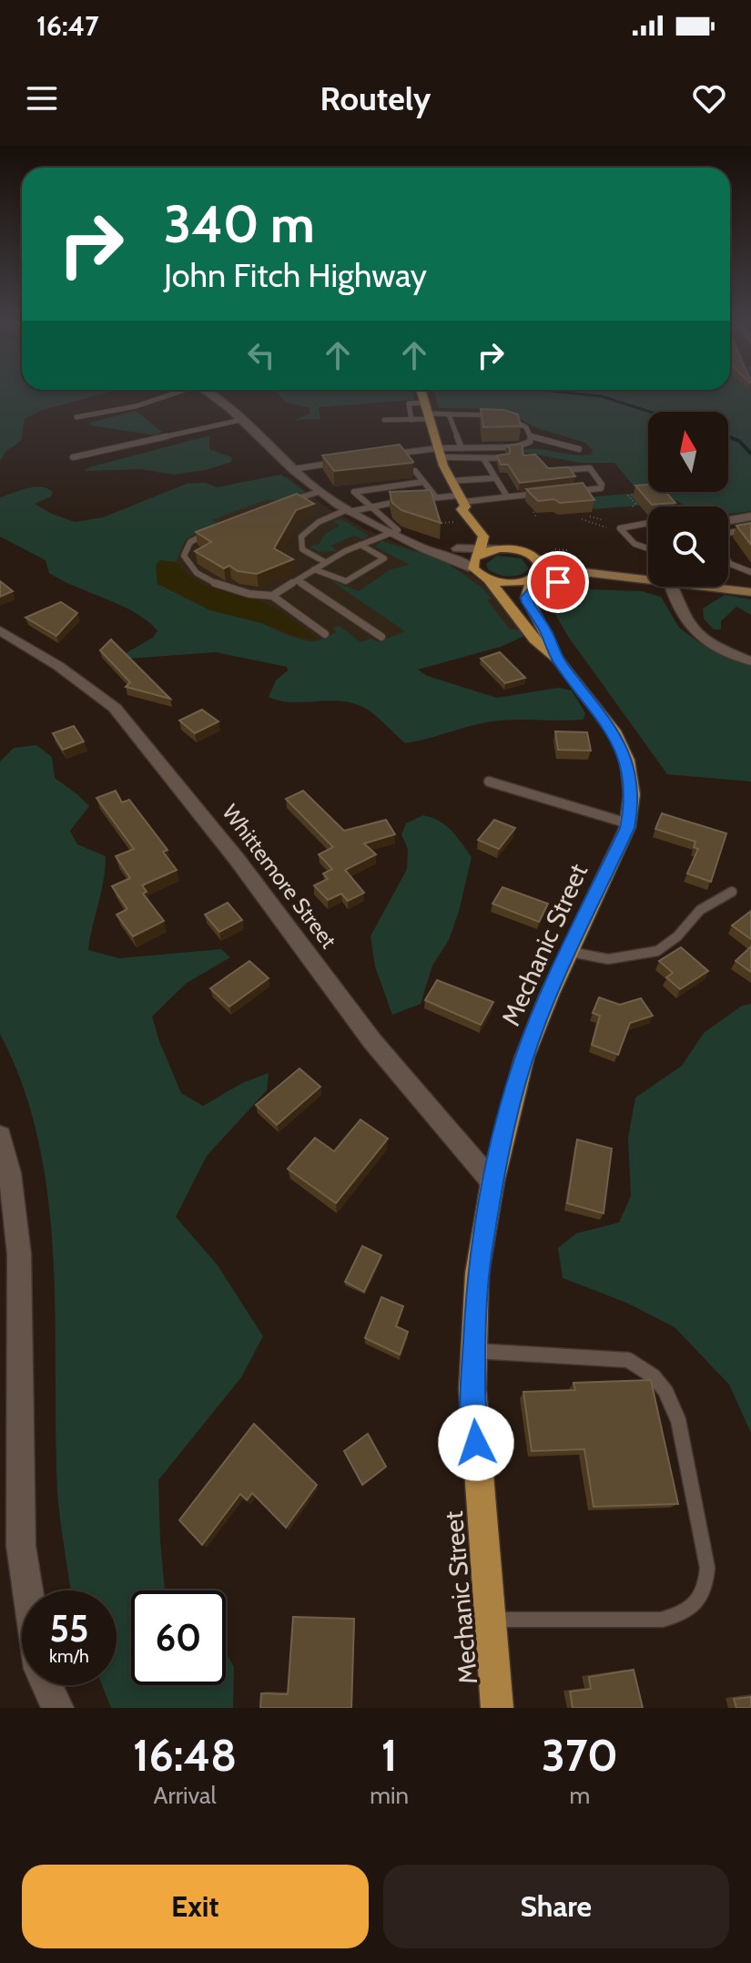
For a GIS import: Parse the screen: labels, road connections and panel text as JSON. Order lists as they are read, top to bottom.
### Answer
{
  "streets": {
    "main road": ["Mechanic Street"],
    "street": ["Whittemore Street"]
  },
  "crossings": [
    ["Whittemore Street", "Mechanic Street"]
  ],
  "north": "top",
  "page": {
    "status": "16:47",
    "header": "Routely",
    "turn": ["340 m", "John Fitch Highway"],
    "speed": "55 km/h",
    "limit": "60",
    "eta": [
      "16:48",
      "Arrival",
      "1",
      "min",
      "370",
      "m"
    ],
    "buttons": ["Exit", "Share"]
  }
}
